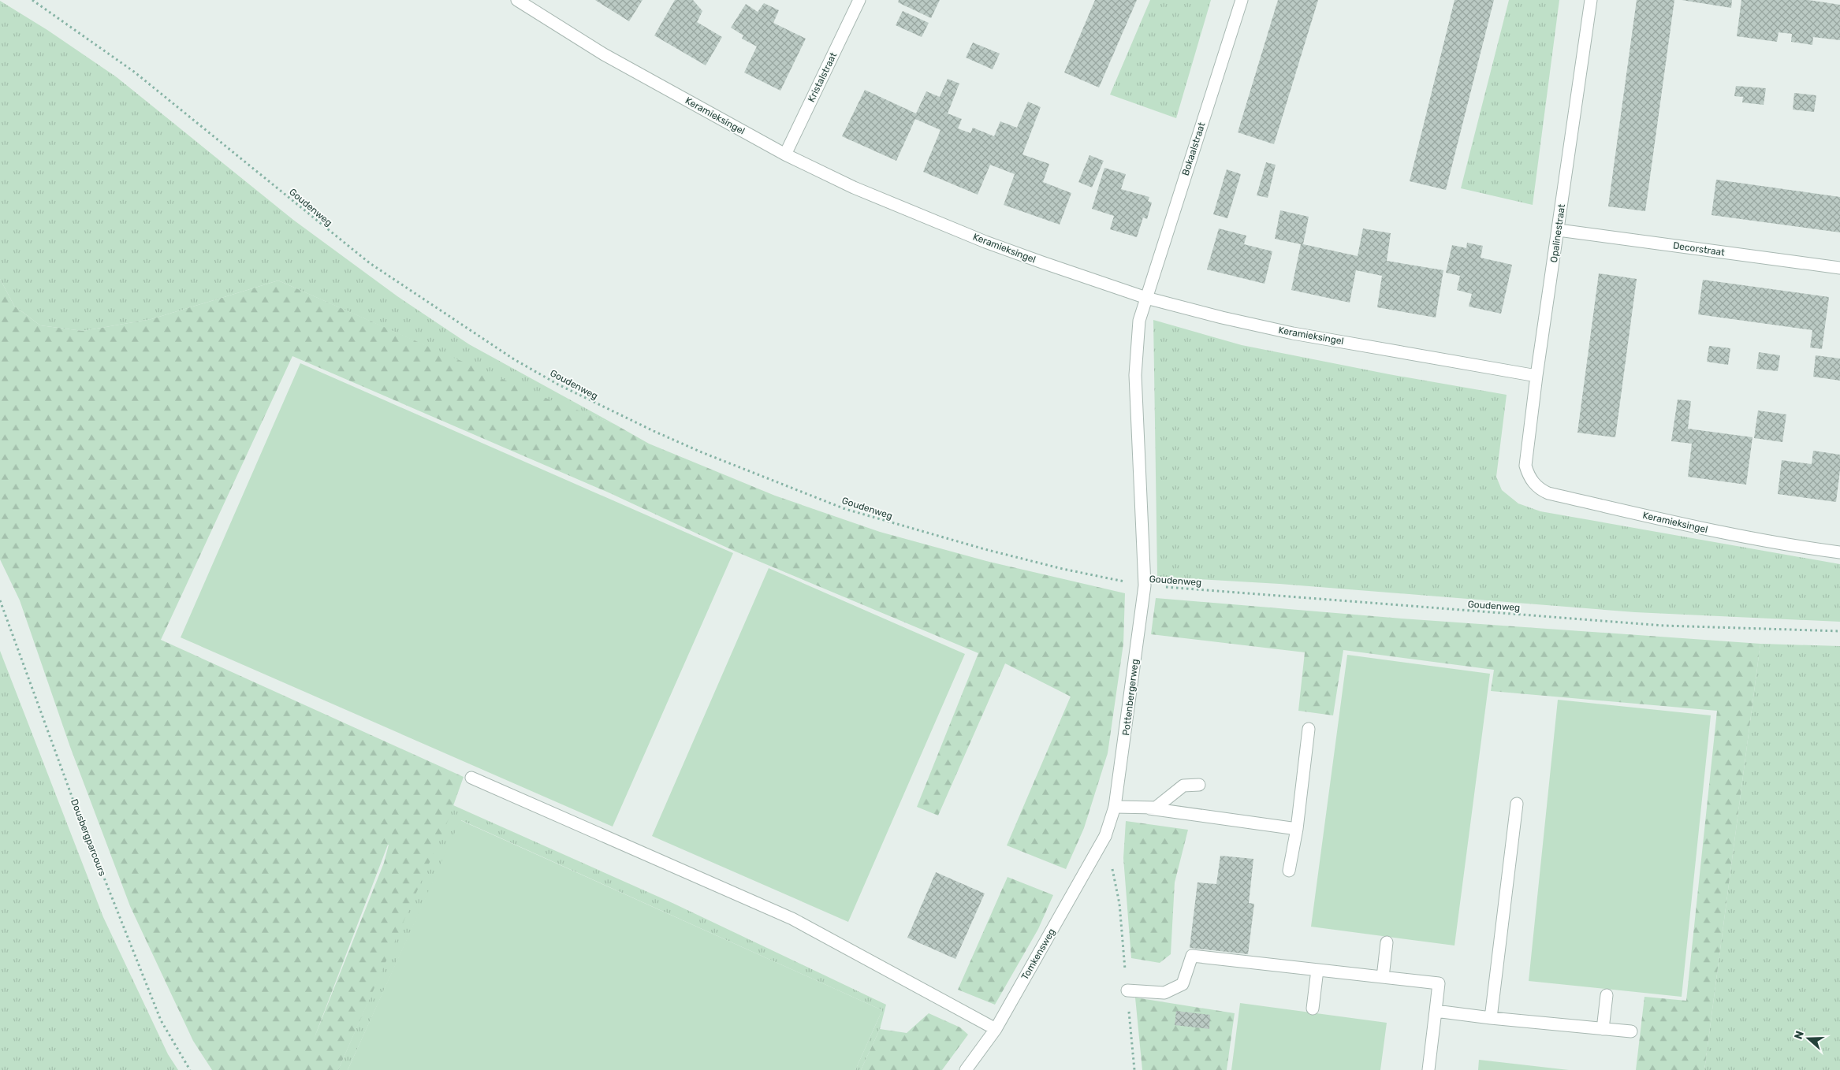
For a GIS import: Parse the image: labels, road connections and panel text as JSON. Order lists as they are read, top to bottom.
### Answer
{
  "streets": {
    "street": [
      "Kristalstraat",
      "Keramieksingel",
      "Bokaalstraat",
      "Opalinestraat",
      "Decorstraat",
      "Pottenbergerweg",
      "Tomkensweg"
    ],
    "path": ["Goudenweg", "Dousbergparcours"]
  },
  "crossings": [
    ["Kristalstraat", "Keramieksingel"],
    ["Keramieksingel", "Bokaalstraat"],
    ["Keramieksingel", "Opalinestraat"],
    ["Keramieksingel", "Pottenbergerweg"],
    ["Bokaalstraat", "Pottenbergerweg"],
    ["Goudenweg", "Pottenbergerweg"],
    ["Opalinestraat", "Decorstraat"],
    ["Pottenbergerweg", "Tomkensweg"]
  ],
  "north": "left"
}
